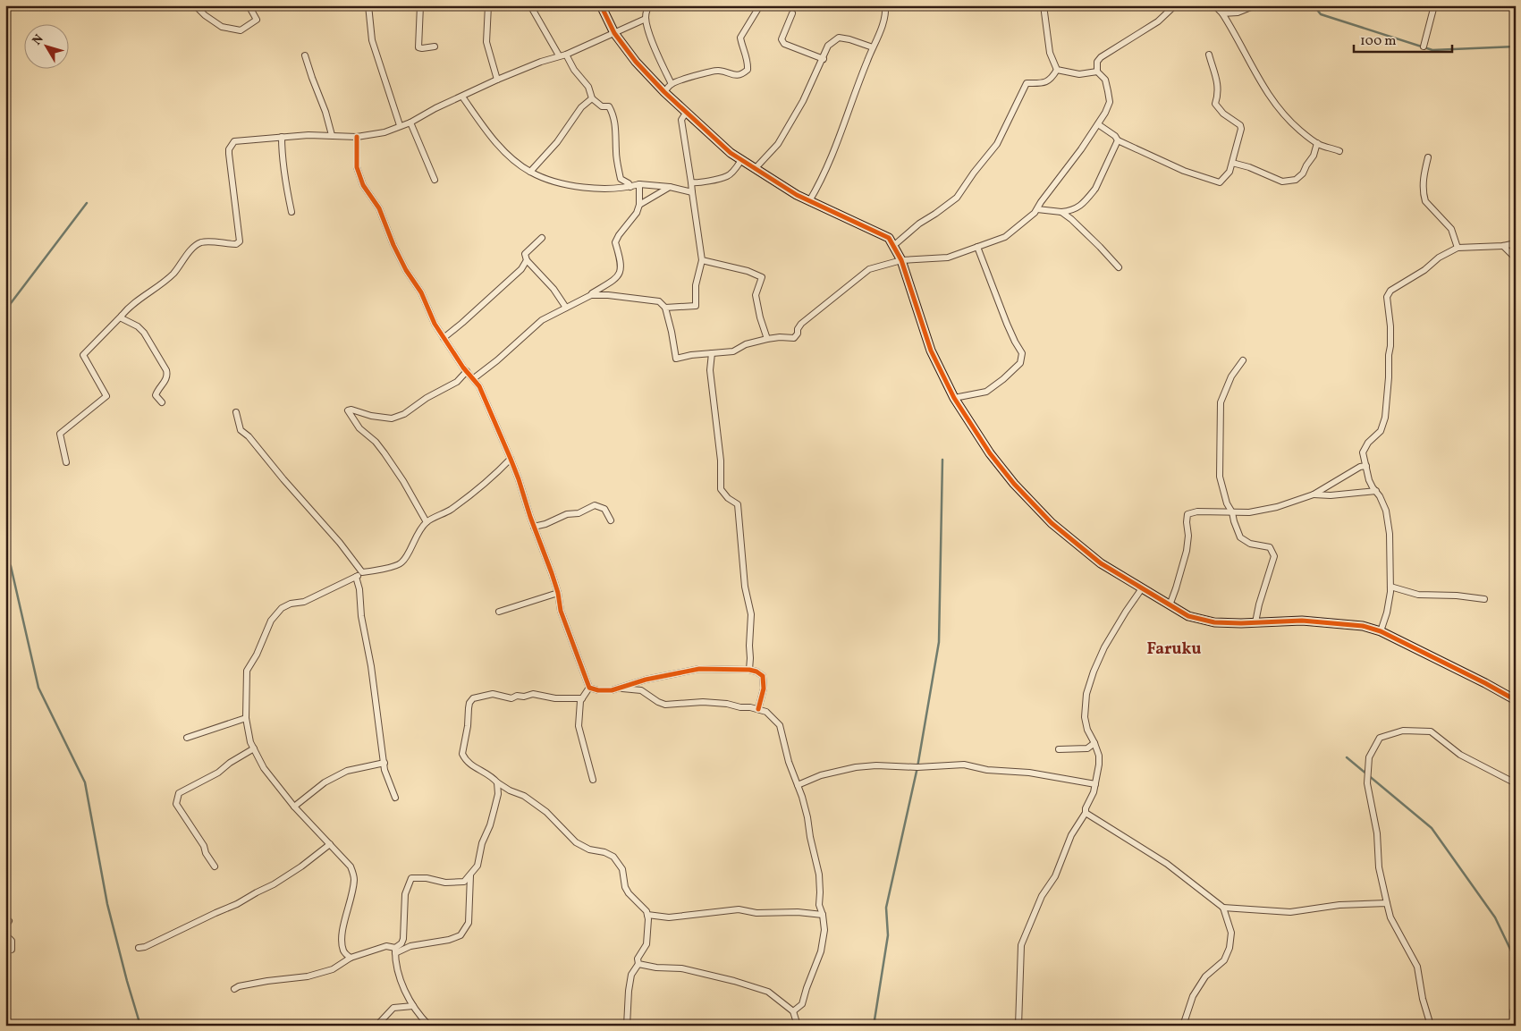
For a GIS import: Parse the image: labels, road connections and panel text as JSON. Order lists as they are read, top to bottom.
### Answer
{
  "districts": ["Faruku"],
  "scale_bar": "100 m",
  "north": "top left"
}
